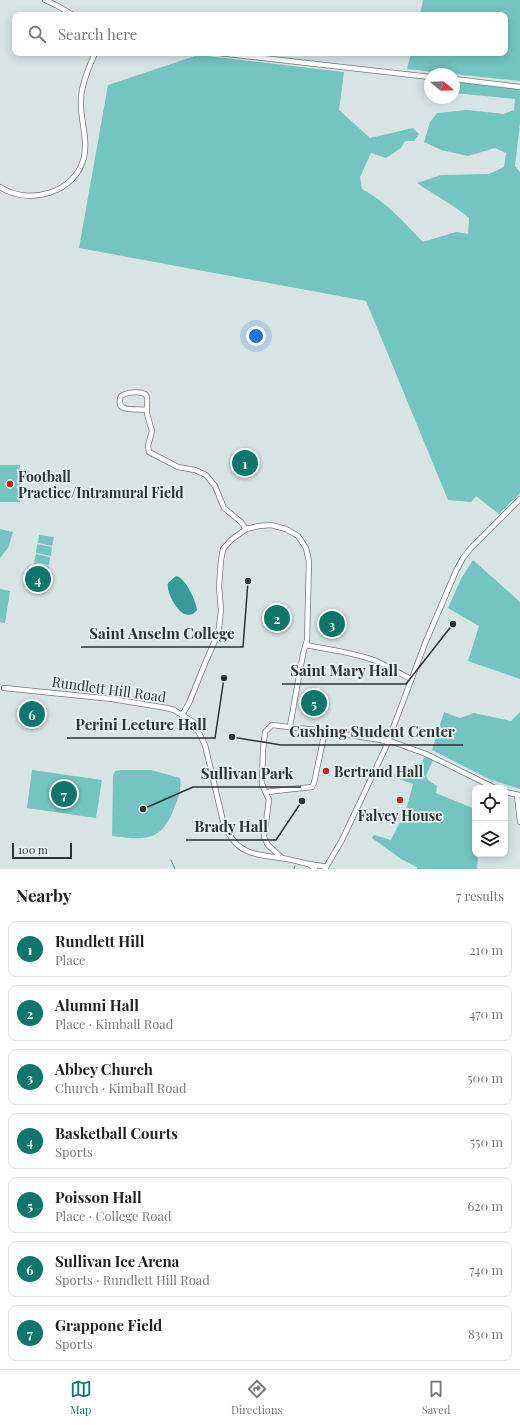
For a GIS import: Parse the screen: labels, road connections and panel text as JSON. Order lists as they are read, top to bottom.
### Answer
{
  "streets": {
    "street": ["Rundlett Hill Road"]
  },
  "places": [
    "Football Practice/Intramural Field",
    "Saint Anselm College",
    "Saint Mary Hall",
    "Perini Lecture Hall",
    "Cushing Student Center",
    "Bertrand Hall",
    "Falvey House",
    "Brady Hall",
    "Sullivan Park"
  ],
  "scale_bar": "100 m",
  "north": "right",
  "page": {
    "search": "Search here",
    "pins": [
      "1",
      "4",
      "2",
      "3",
      "5",
      "6",
      "7"
    ],
    "scale": "100 m",
    "heading": ["Nearby", "7 results"],
    "list": [
      {
        "mark": "1",
        "name": "Rundlett Hill",
        "note": "Place",
        "value": "210 m"
      },
      {
        "mark": "2",
        "name": "Alumni Hall",
        "note": "Place · Kimball Road",
        "value": "470 m"
      },
      {
        "mark": "3",
        "name": "Abbey Church",
        "note": "Church · Kimball Road",
        "value": "500 m"
      },
      {
        "mark": "4",
        "name": "Basketball Courts",
        "note": "Sports",
        "value": "550 m"
      },
      {
        "mark": "5",
        "name": "Poisson Hall",
        "note": "Place · College Road",
        "value": "620 m"
      },
      {
        "mark": "6",
        "name": "Sullivan Ice Arena",
        "note": "Sports · Rundlett Hill Road",
        "value": "740 m"
      },
      {
        "mark": "7",
        "name": "Grappone Field",
        "note": "Sports",
        "value": "830 m"
      }
    ],
    "nav": ["Map", "Directions", "Saved"]
  }
}
